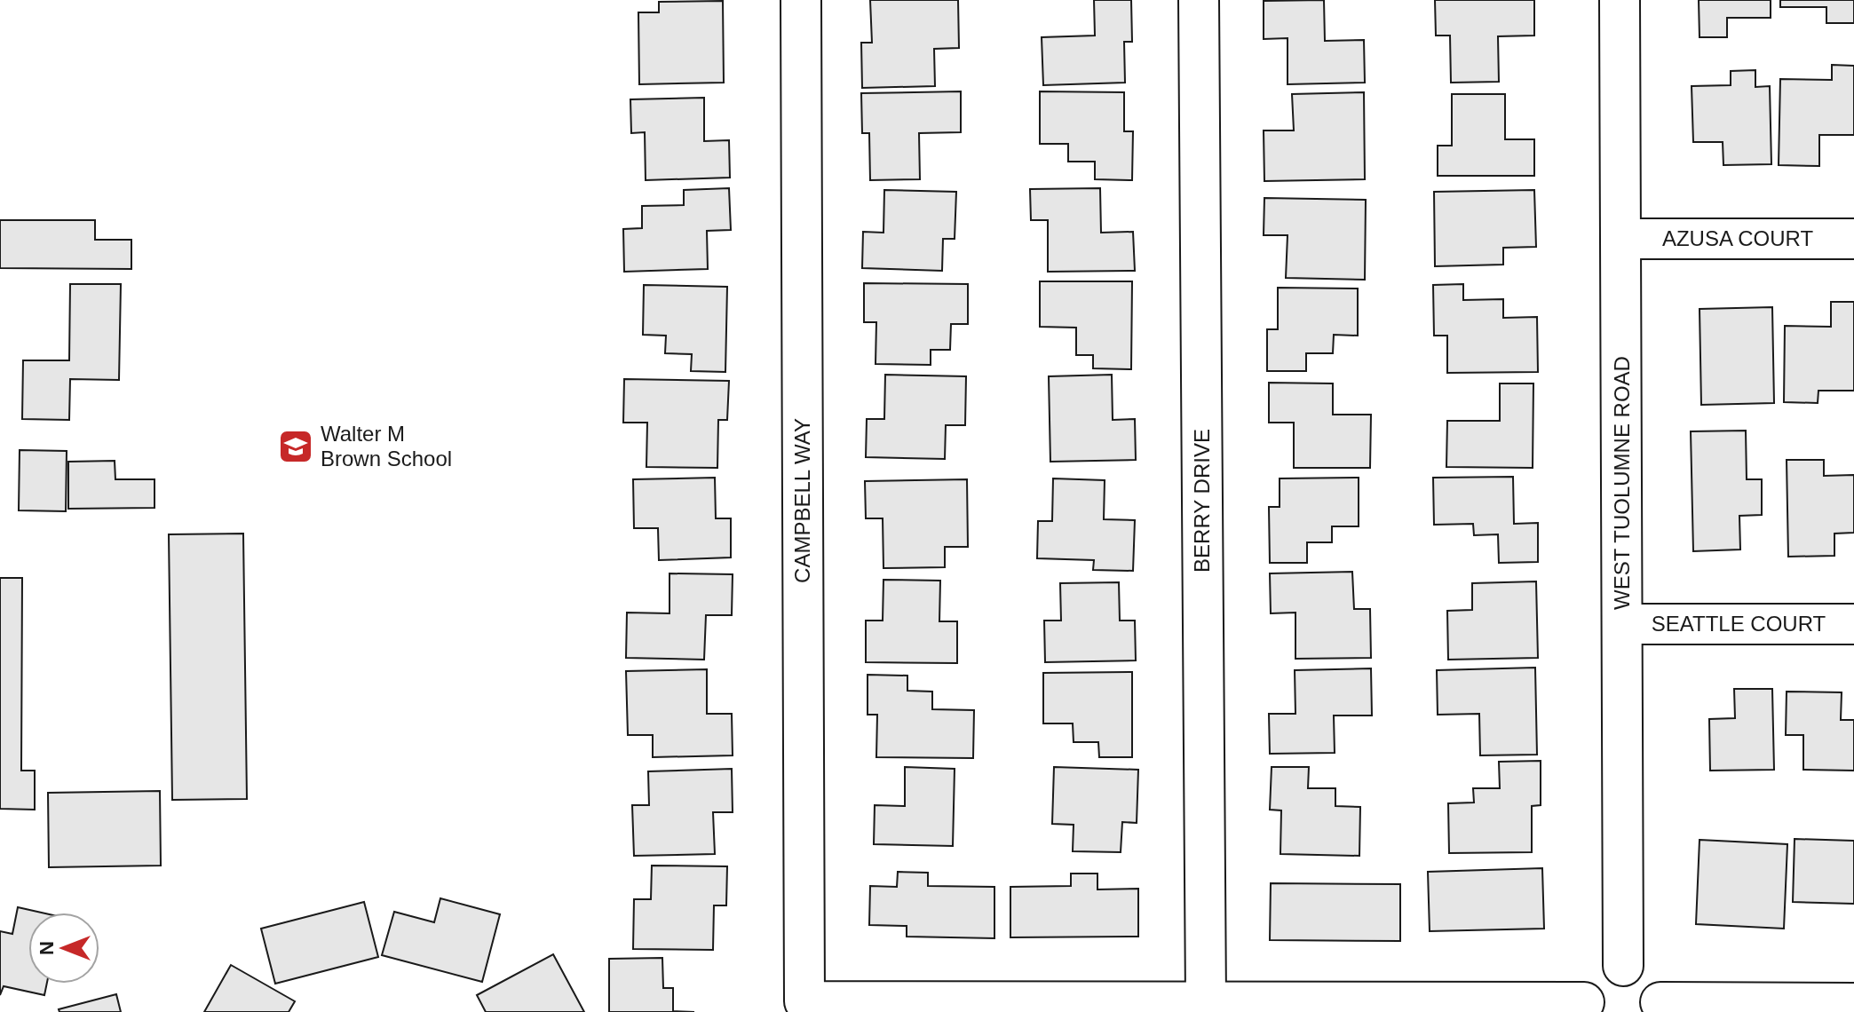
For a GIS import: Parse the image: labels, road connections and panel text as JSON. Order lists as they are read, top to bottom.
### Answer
{
  "streets": {
    "street": [
      "AZUSA COURT",
      "WEST TUOLUMNE ROAD",
      "CAMPBELL WAY",
      "BERRY DRIVE",
      "SEATTLE COURT"
    ]
  },
  "crossings": [
    ["AZUSA COURT", "WEST TUOLUMNE ROAD"],
    ["WEST TUOLUMNE ROAD", "SEATTLE COURT"],
    ["CAMPBELL WAY", "BERRY DRIVE"]
  ],
  "places": {
    "school or university": ["Walter M Brown School"]
  },
  "north": "left"
}
